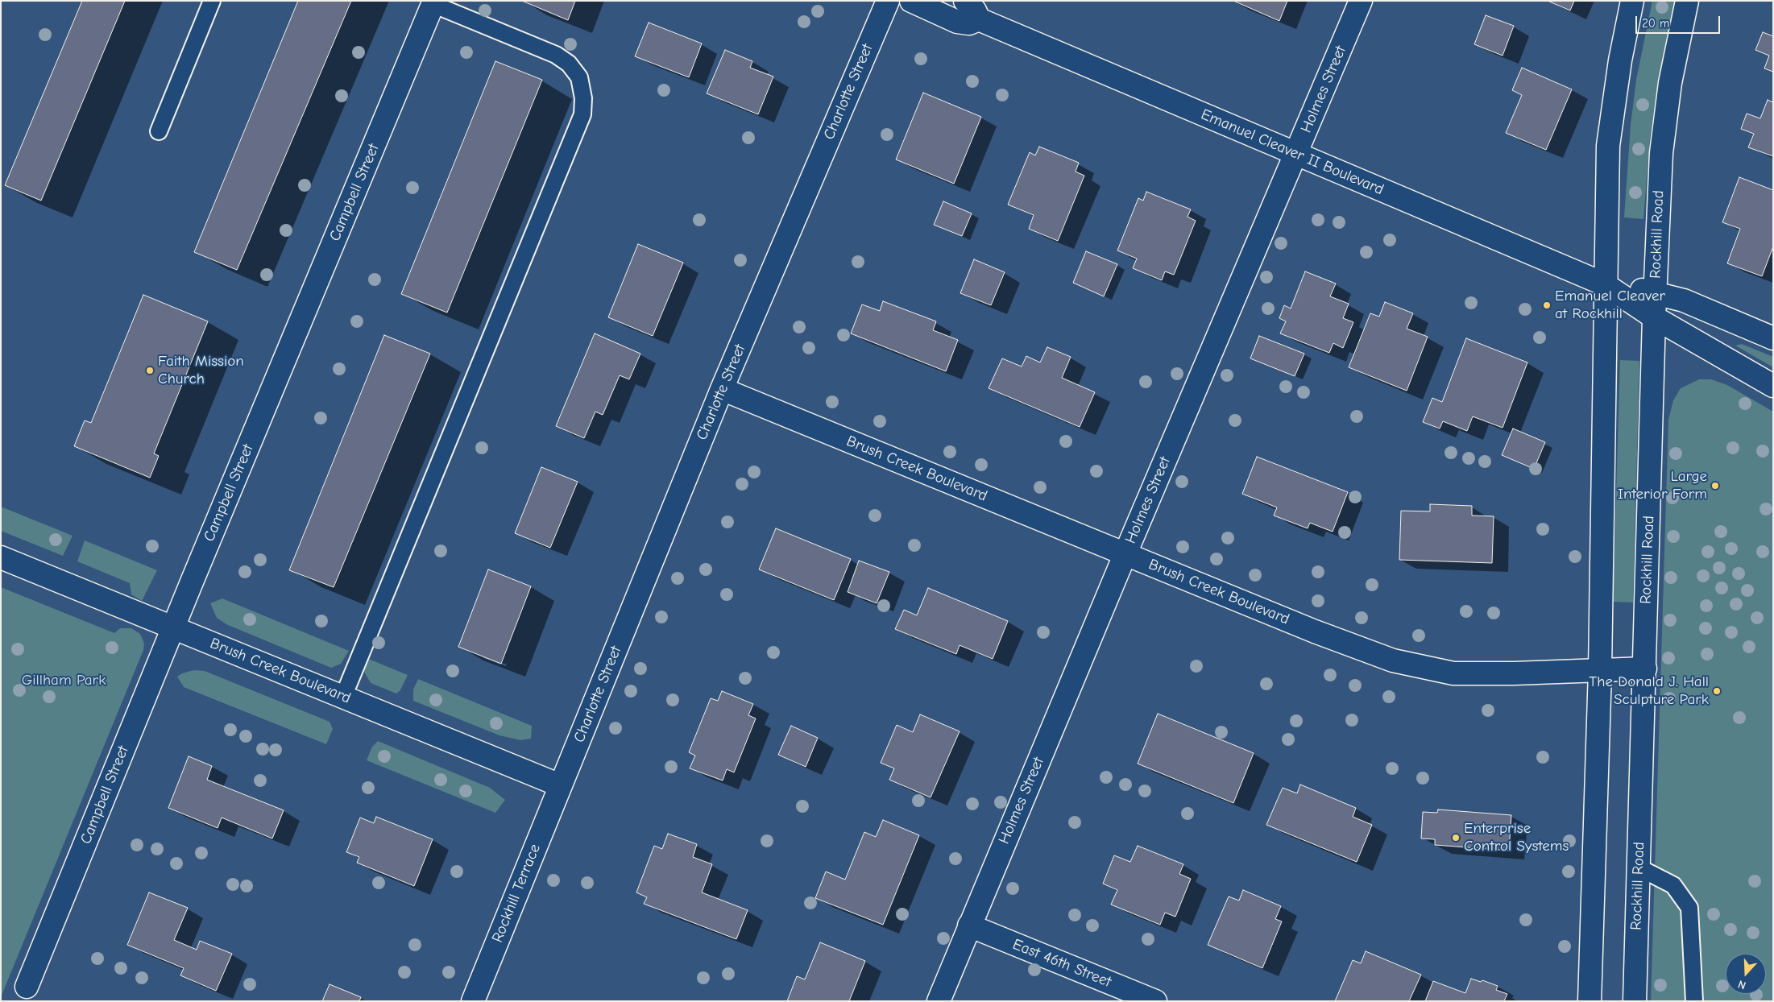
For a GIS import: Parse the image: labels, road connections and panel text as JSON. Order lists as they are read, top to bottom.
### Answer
{
  "streets": {
    "street": [
      "Holmes Street",
      "Charlotte Street",
      "Emanuel Cleaver II Boulevard",
      "Campbell Street",
      "Rockhill Road",
      "Brush Creek Boulevard",
      "Rockhill Terrace",
      "East 46th Street"
    ]
  },
  "crossings": [
    ["Holmes Street", "Emanuel Cleaver II Boulevard"],
    ["Holmes Street", "Brush Creek Boulevard"],
    ["Holmes Street", "East 46th Street"],
    ["Charlotte Street", "Brush Creek Boulevard"],
    ["Charlotte Street", "Rockhill Terrace"],
    ["Emanuel Cleaver II Boulevard", "Rockhill Road"],
    ["Campbell Street", "Brush Creek Boulevard"],
    ["Rockhill Road", "Brush Creek Boulevard"],
    ["Brush Creek Boulevard", "Rockhill Terrace"]
  ],
  "parks": ["Gillham Park"],
  "places": [
    "Emanuel Cleaver at Rockhill",
    "Faith Mission Church",
    "Large Interior Form",
    "The Donald J. Hall Sculpture Park",
    "Enterprise Control Systems"
  ],
  "scale_bar": "20 m",
  "north": "bottom"
}
